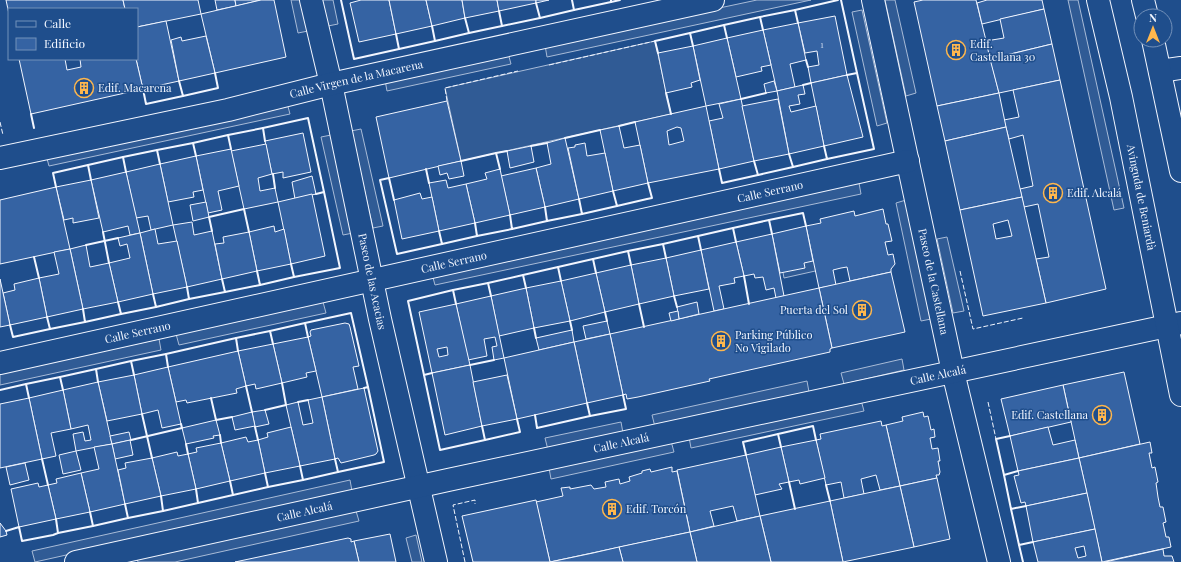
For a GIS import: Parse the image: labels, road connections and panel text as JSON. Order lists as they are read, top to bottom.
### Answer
{
  "streets": {
    "street": [
      "Calle Virgen de la Macarena",
      "Calle Serrano",
      "Avinguda de Beniardà",
      "Paseo de las Acacias",
      "Paseo de la Castellana",
      "Calle Alcalá"
    ]
  },
  "crossings": [
    ["Calle Virgen de la Macarena", "Paseo de las Acacias"],
    ["Calle Serrano", "Paseo de las Acacias"],
    ["Calle Serrano", "Paseo de la Castellana"],
    ["Avinguda de Beniardà", "Calle Alcalá"],
    ["Paseo de las Acacias", "Calle Alcalá"],
    ["Paseo de la Castellana", "Calle Alcalá"]
  ],
  "places": {
    "building": [
      "Edif. Castellana 30",
      "Edif. Macarena",
      "Edif. Alcalá",
      "Puerta del Sol",
      "Parking Público No Vigilado",
      "Edif. Castellana",
      "Edif. Torcón"
    ]
  },
  "house_numbers": ["1"],
  "legend": ["Calle", "Edificio"],
  "north": "top"
}
